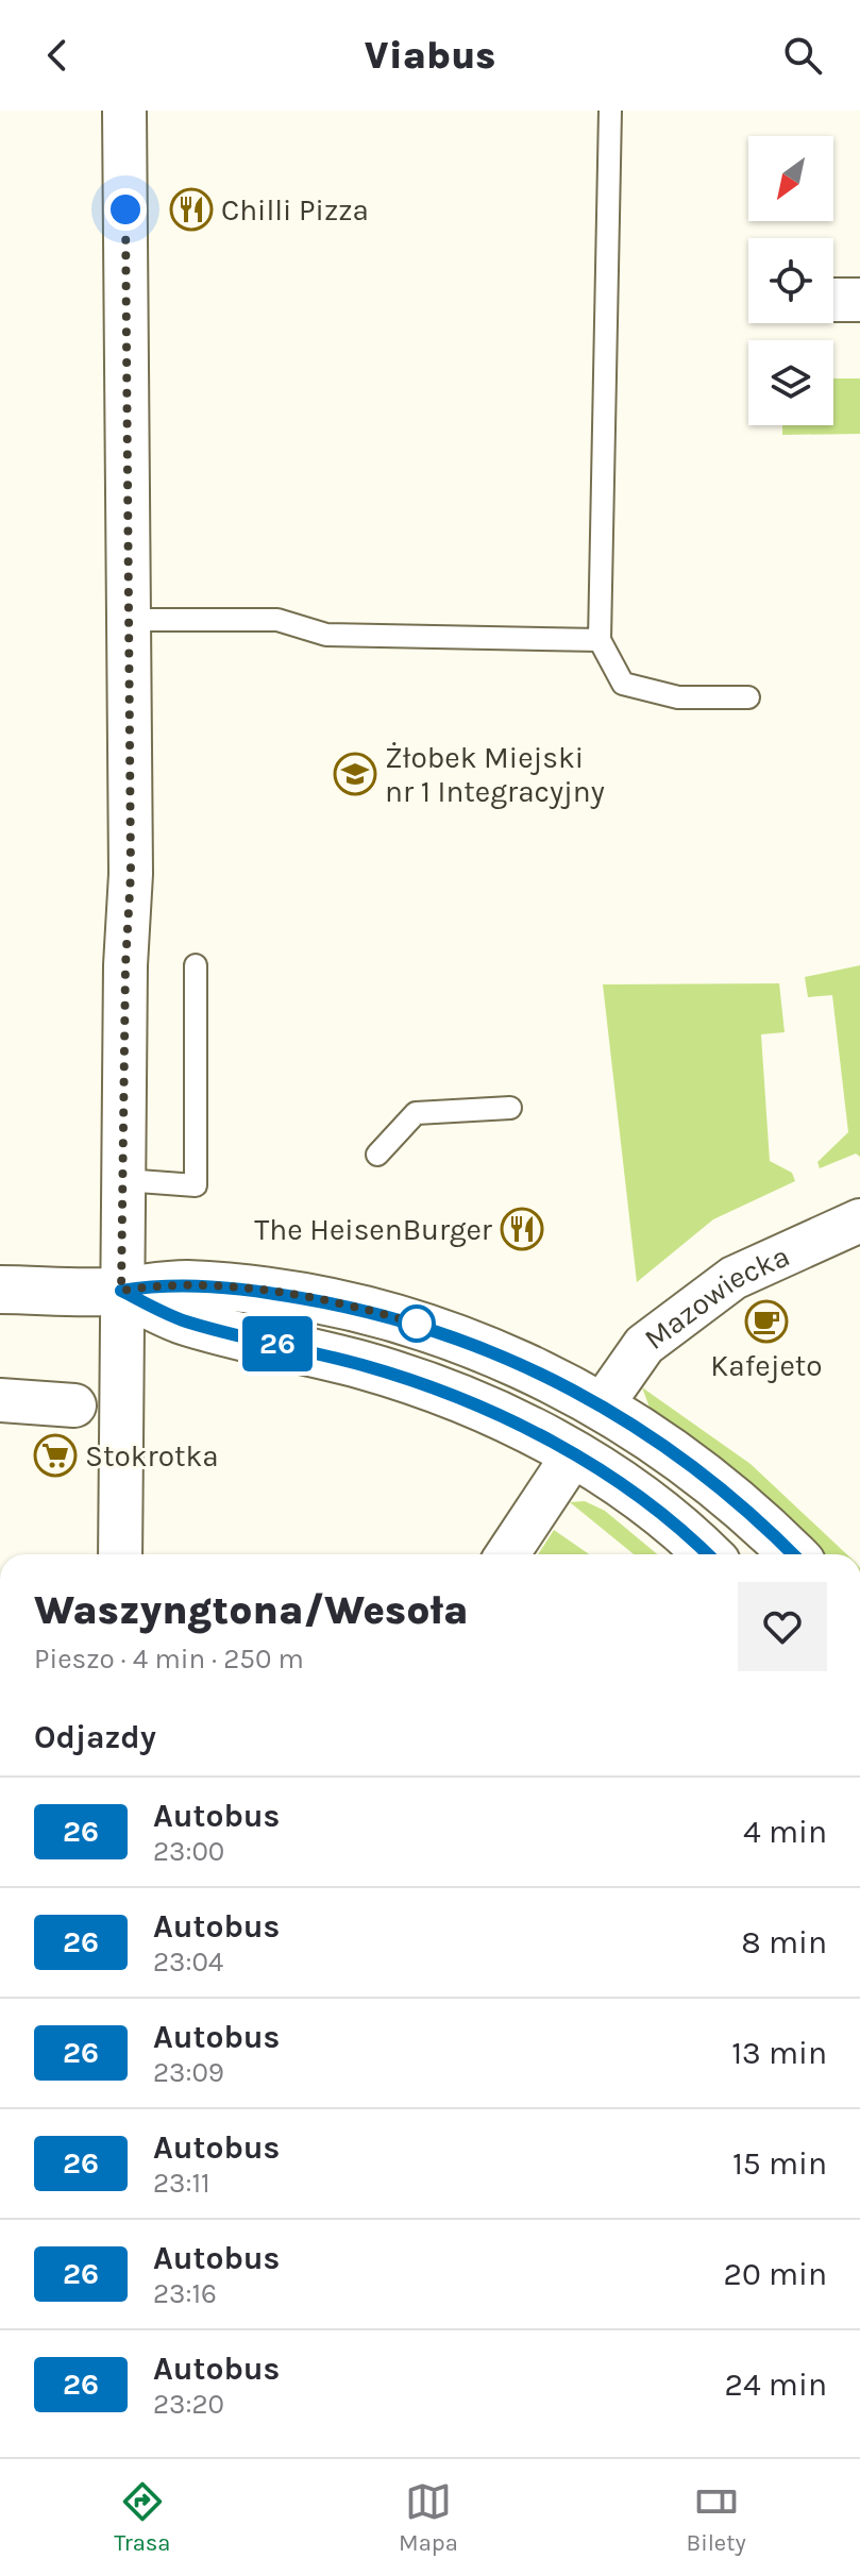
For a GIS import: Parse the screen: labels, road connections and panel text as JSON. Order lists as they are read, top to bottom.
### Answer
{
  "streets": {
    "street": ["Mazowiecka"]
  },
  "places": {
    "restaurant": ["Chilli Pizza", "The HeisenBurger"],
    "school or university": ["Żłobek Miejski nr 1 Integracyjny"],
    "cafe": ["Kafejeto"],
    "supermarket": ["Stokrotka"]
  },
  "lines": ["bus line 26"],
  "north": "bottom left",
  "page": {
    "header": "Viabus",
    "on_map": "26",
    "heading": [
      ["Waszyngtona/Wesoła", "Pieszo · 4 min · 250 m"],
      "Odjazdy"
    ],
    "list": [
      {
        "mark": "26",
        "name": "Autobus",
        "note": "23:00",
        "value": "4 min"
      },
      {
        "mark": "26",
        "name": "Autobus",
        "note": "23:04",
        "value": "8 min"
      },
      {
        "mark": "26",
        "name": "Autobus",
        "note": "23:09",
        "value": "13 min"
      },
      {
        "mark": "26",
        "name": "Autobus",
        "note": "23:11",
        "value": "15 min"
      },
      {
        "mark": "26",
        "name": "Autobus",
        "note": "23:16",
        "value": "20 min"
      },
      {
        "mark": "26",
        "name": "Autobus",
        "note": "23:20",
        "value": "24 min"
      }
    ],
    "tabs": ["Trasa", "Mapa", "Bilety"]
  }
}
